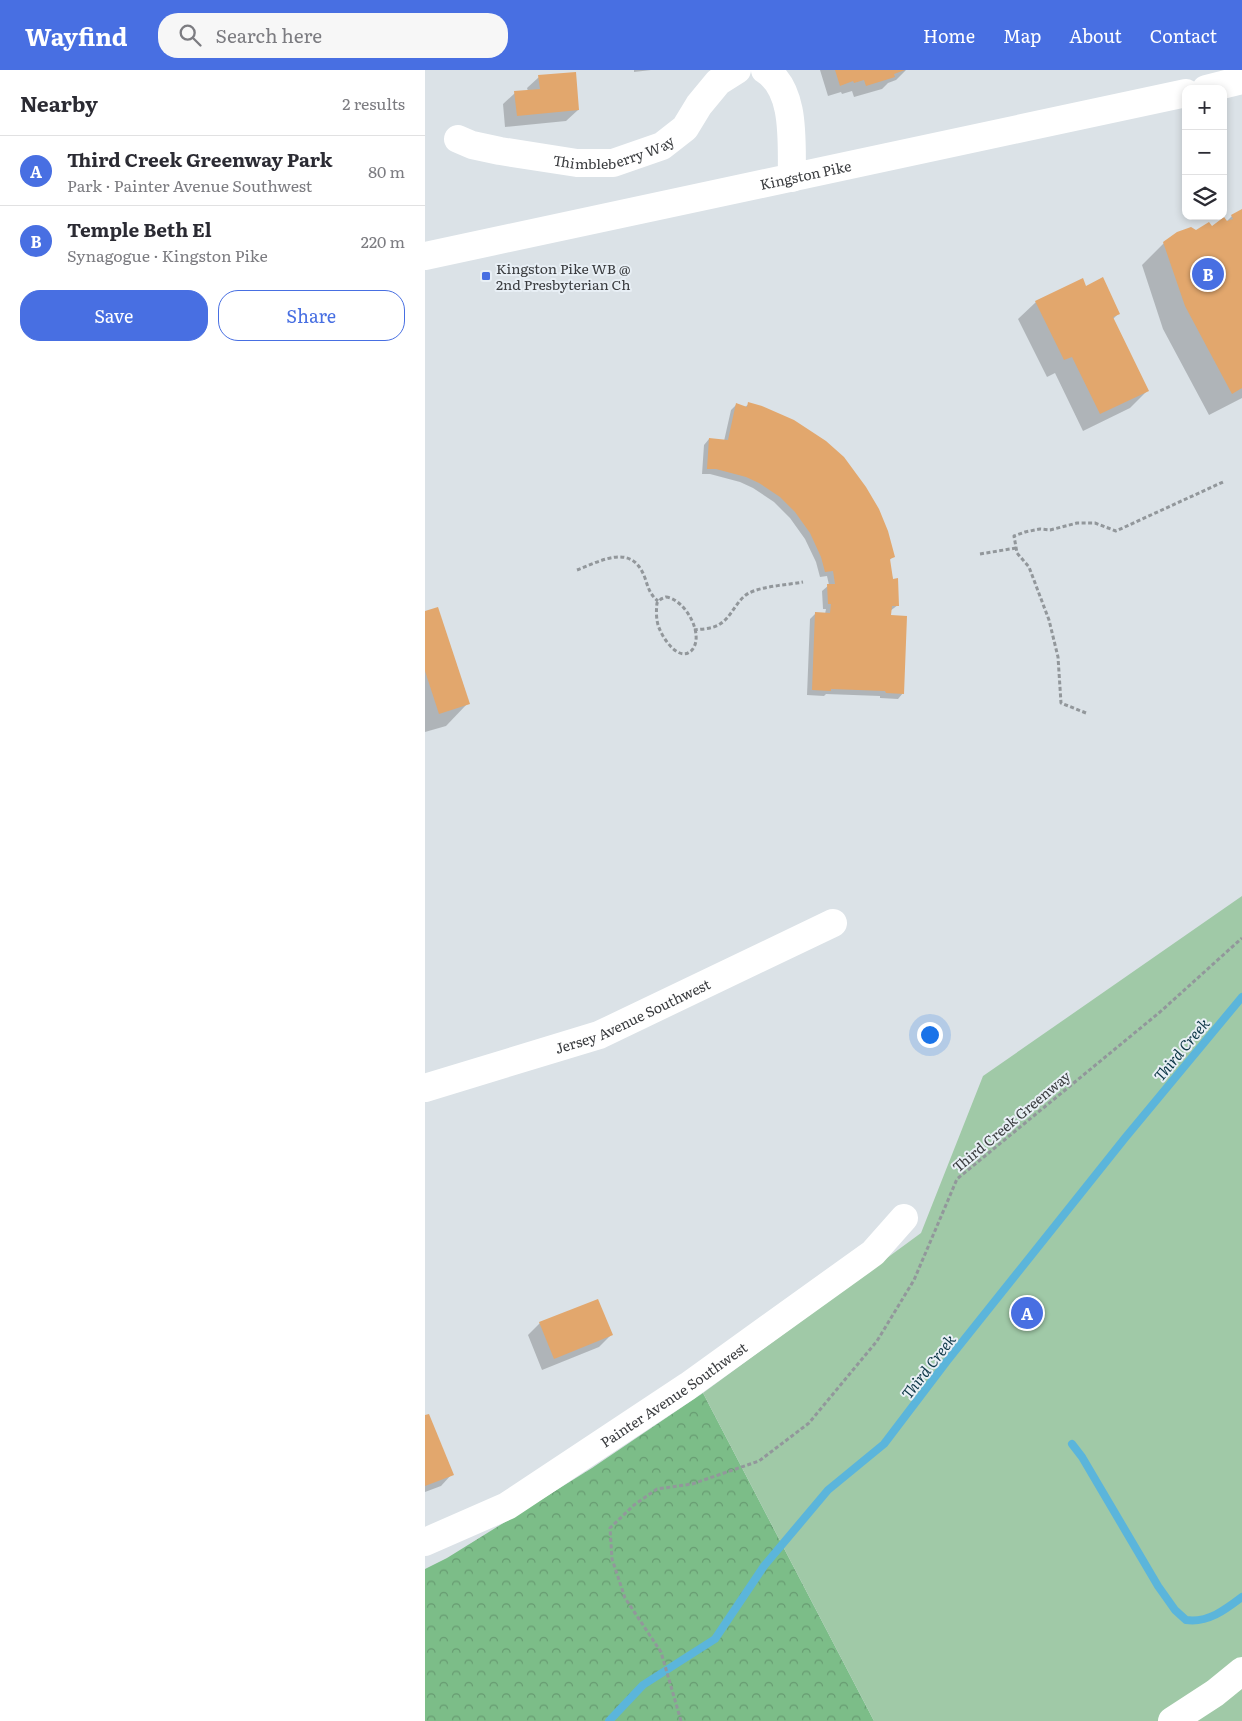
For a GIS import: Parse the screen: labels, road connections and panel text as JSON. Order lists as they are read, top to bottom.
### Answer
{
  "streets": {
    "street": [
      "Thimbleberry Way",
      "Kingston Pike",
      "Jersey Avenue Southwest",
      "Painter Avenue Southwest"
    ],
    "path": ["Third Creek Greenway"]
  },
  "water": ["Third Creek"],
  "places": {
    "transit": ["Kingston Pike WB @ 2nd Presbyterian Ch"]
  },
  "page": {
    "header": "Wayfind",
    "search": "Search here",
    "nav": [
      "Home",
      "Map",
      "About",
      "Contact"
    ],
    "heading": ["Nearby", "2 results"],
    "map_buttons": ["+", "−"],
    "list": [
      {
        "mark": "A",
        "name": "Third Creek Greenway Park",
        "note": "Park · Painter Avenue Southwest",
        "value": "80 m"
      },
      {
        "mark": "B",
        "name": "Temple Beth El",
        "note": "Synagogue · Kingston Pike",
        "value": "220 m"
      }
    ],
    "pins": ["B", "A"],
    "buttons": ["Save", "Share"]
  }
}
